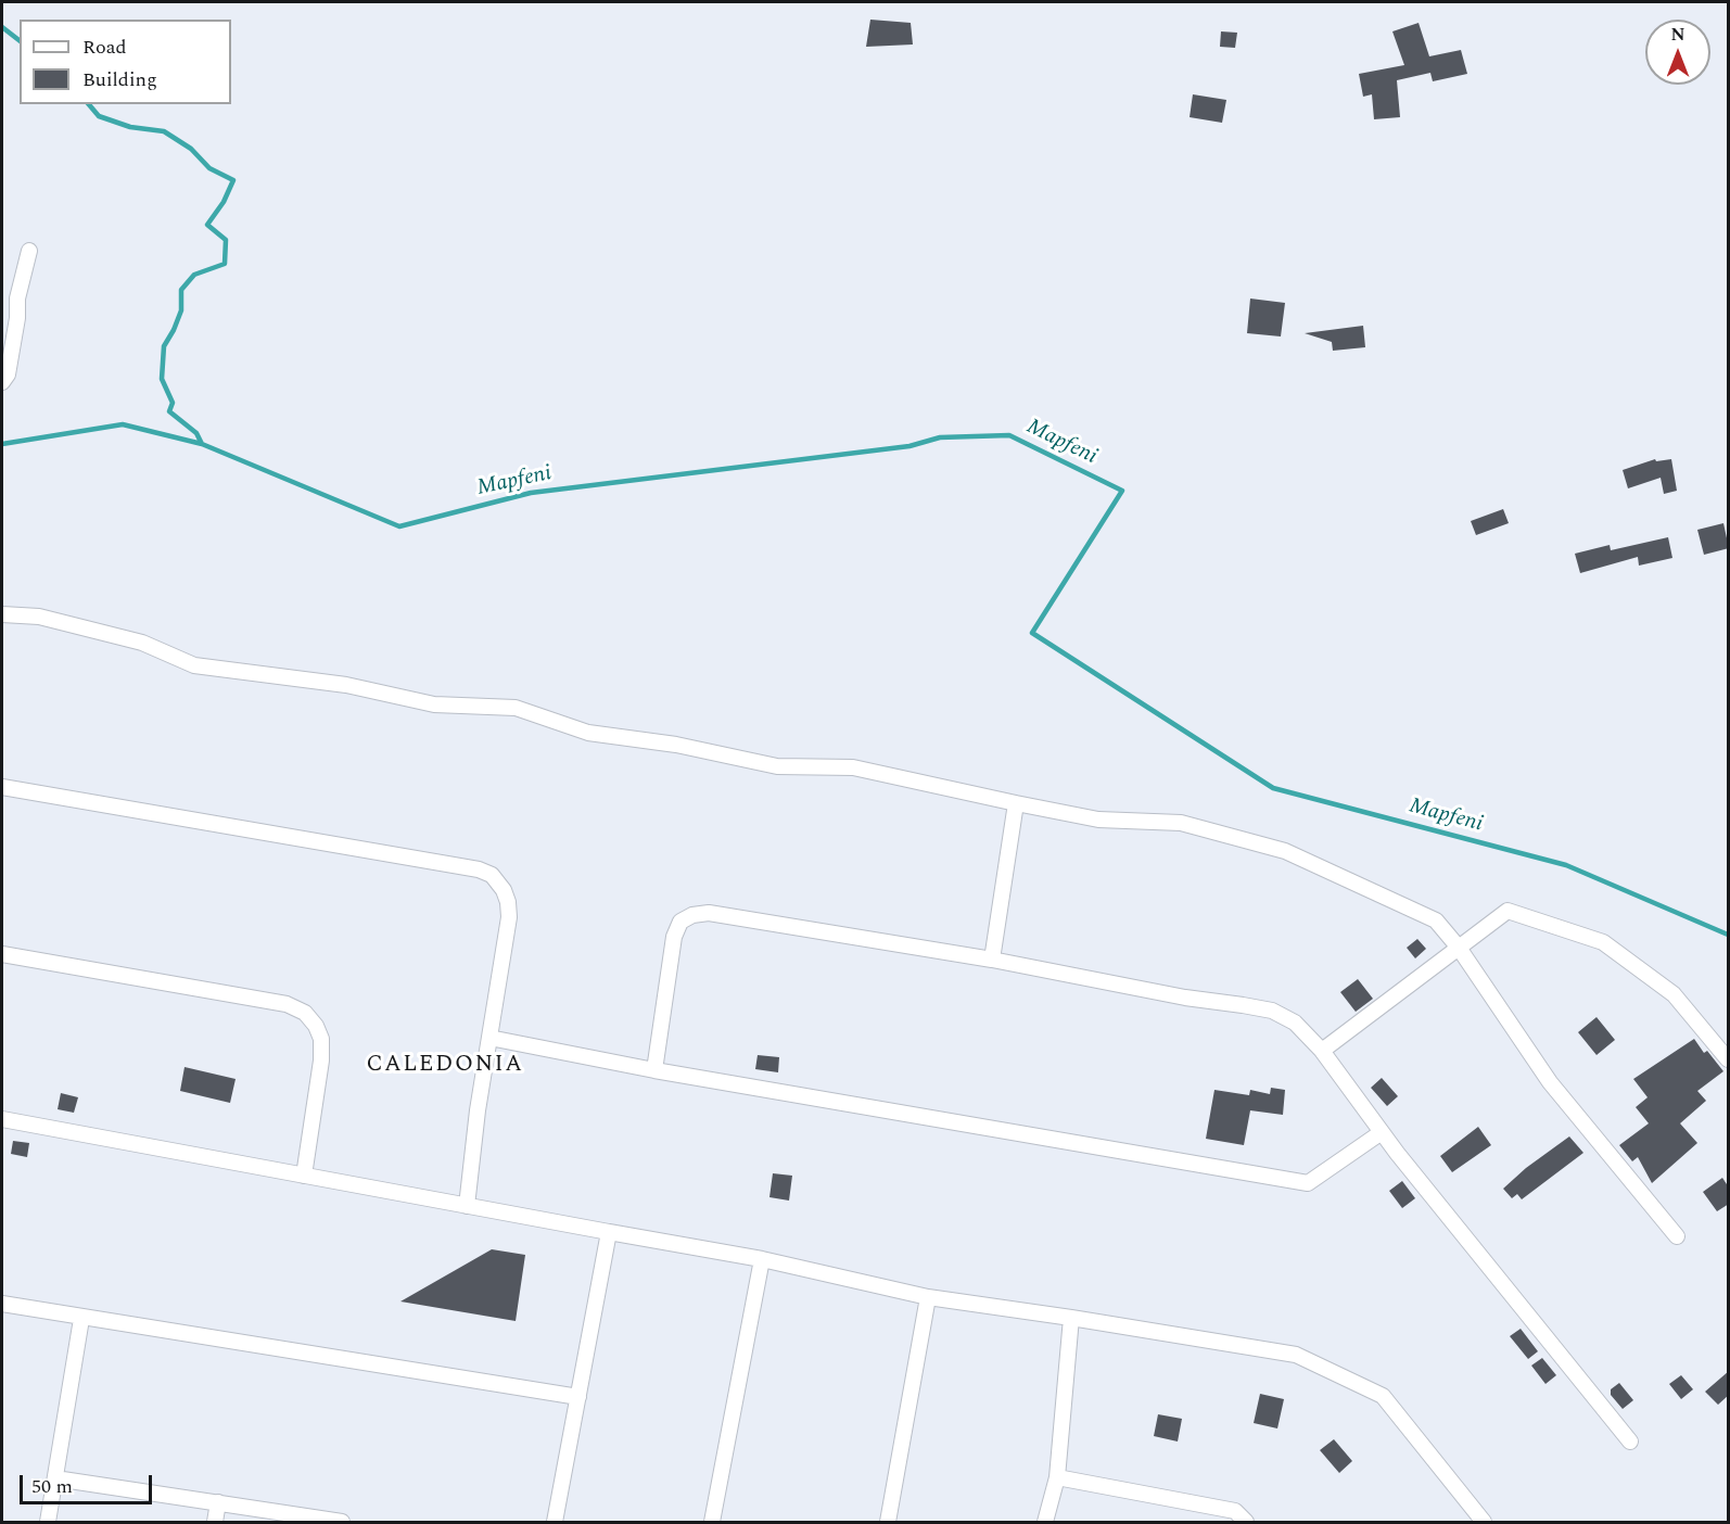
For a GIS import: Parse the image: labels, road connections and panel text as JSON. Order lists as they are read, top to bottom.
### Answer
{
  "districts": ["CALEDONIA"],
  "water": ["Mapfeni"],
  "legend": ["Road", "Building"],
  "scale_bar": "50 m",
  "north": "top"
}
